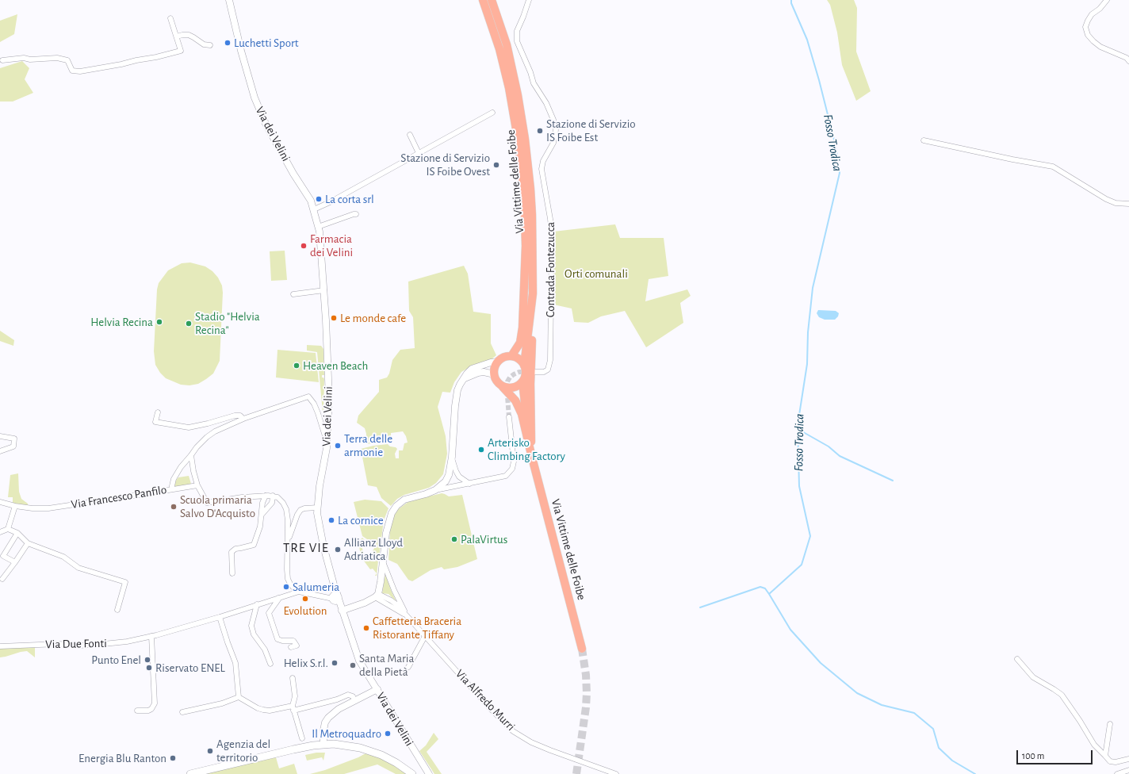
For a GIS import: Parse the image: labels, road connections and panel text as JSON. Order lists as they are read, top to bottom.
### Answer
{
  "streets": {
    "main road": ["Via Vittime delle Foibe"],
    "street": [
      "Via dei Velini",
      "Contrada Fontezucca",
      "Via Francesco Panfilo",
      "Via Due Fonti",
      "Via Alfredo Murri"
    ]
  },
  "crossings": [
    ["Via dei Velini", "Via Due Fonti"]
  ],
  "districts": ["TRE VIE"],
  "water": ["Fosso Trodica"],
  "parks": ["Orti comunali"],
  "places": [
    "Luchetti Sport",
    "Stazione di Servizio IS Foibe Est",
    "Stazione di Servizio IS Foibe Ovest",
    "La corta srl",
    "Farmacia dei Velini",
    "Le monde cafe",
    "Helvia Recina",
    "Stadio \"Helvia Recina\"",
    "Heaven Beach",
    "Terra delle armonie",
    "Arterisko Climbing Factory",
    "Scuola primaria Salvo D'Acquisto",
    "La cornice",
    "PalaVirtus",
    "Allianz Lloyd Adriatica",
    "Salumeria",
    "Evolution",
    "Caffetteria Braceria Ristorante Tiffany",
    "Punto Enel",
    "Helix S.r.l.",
    "Santa Maria della Pietà",
    "Riservato ENEL",
    "Il Metroquadro",
    "Agenzia del territorio",
    "Energia Blu Ranton"
  ],
  "scale_bar": "100 m"
}
